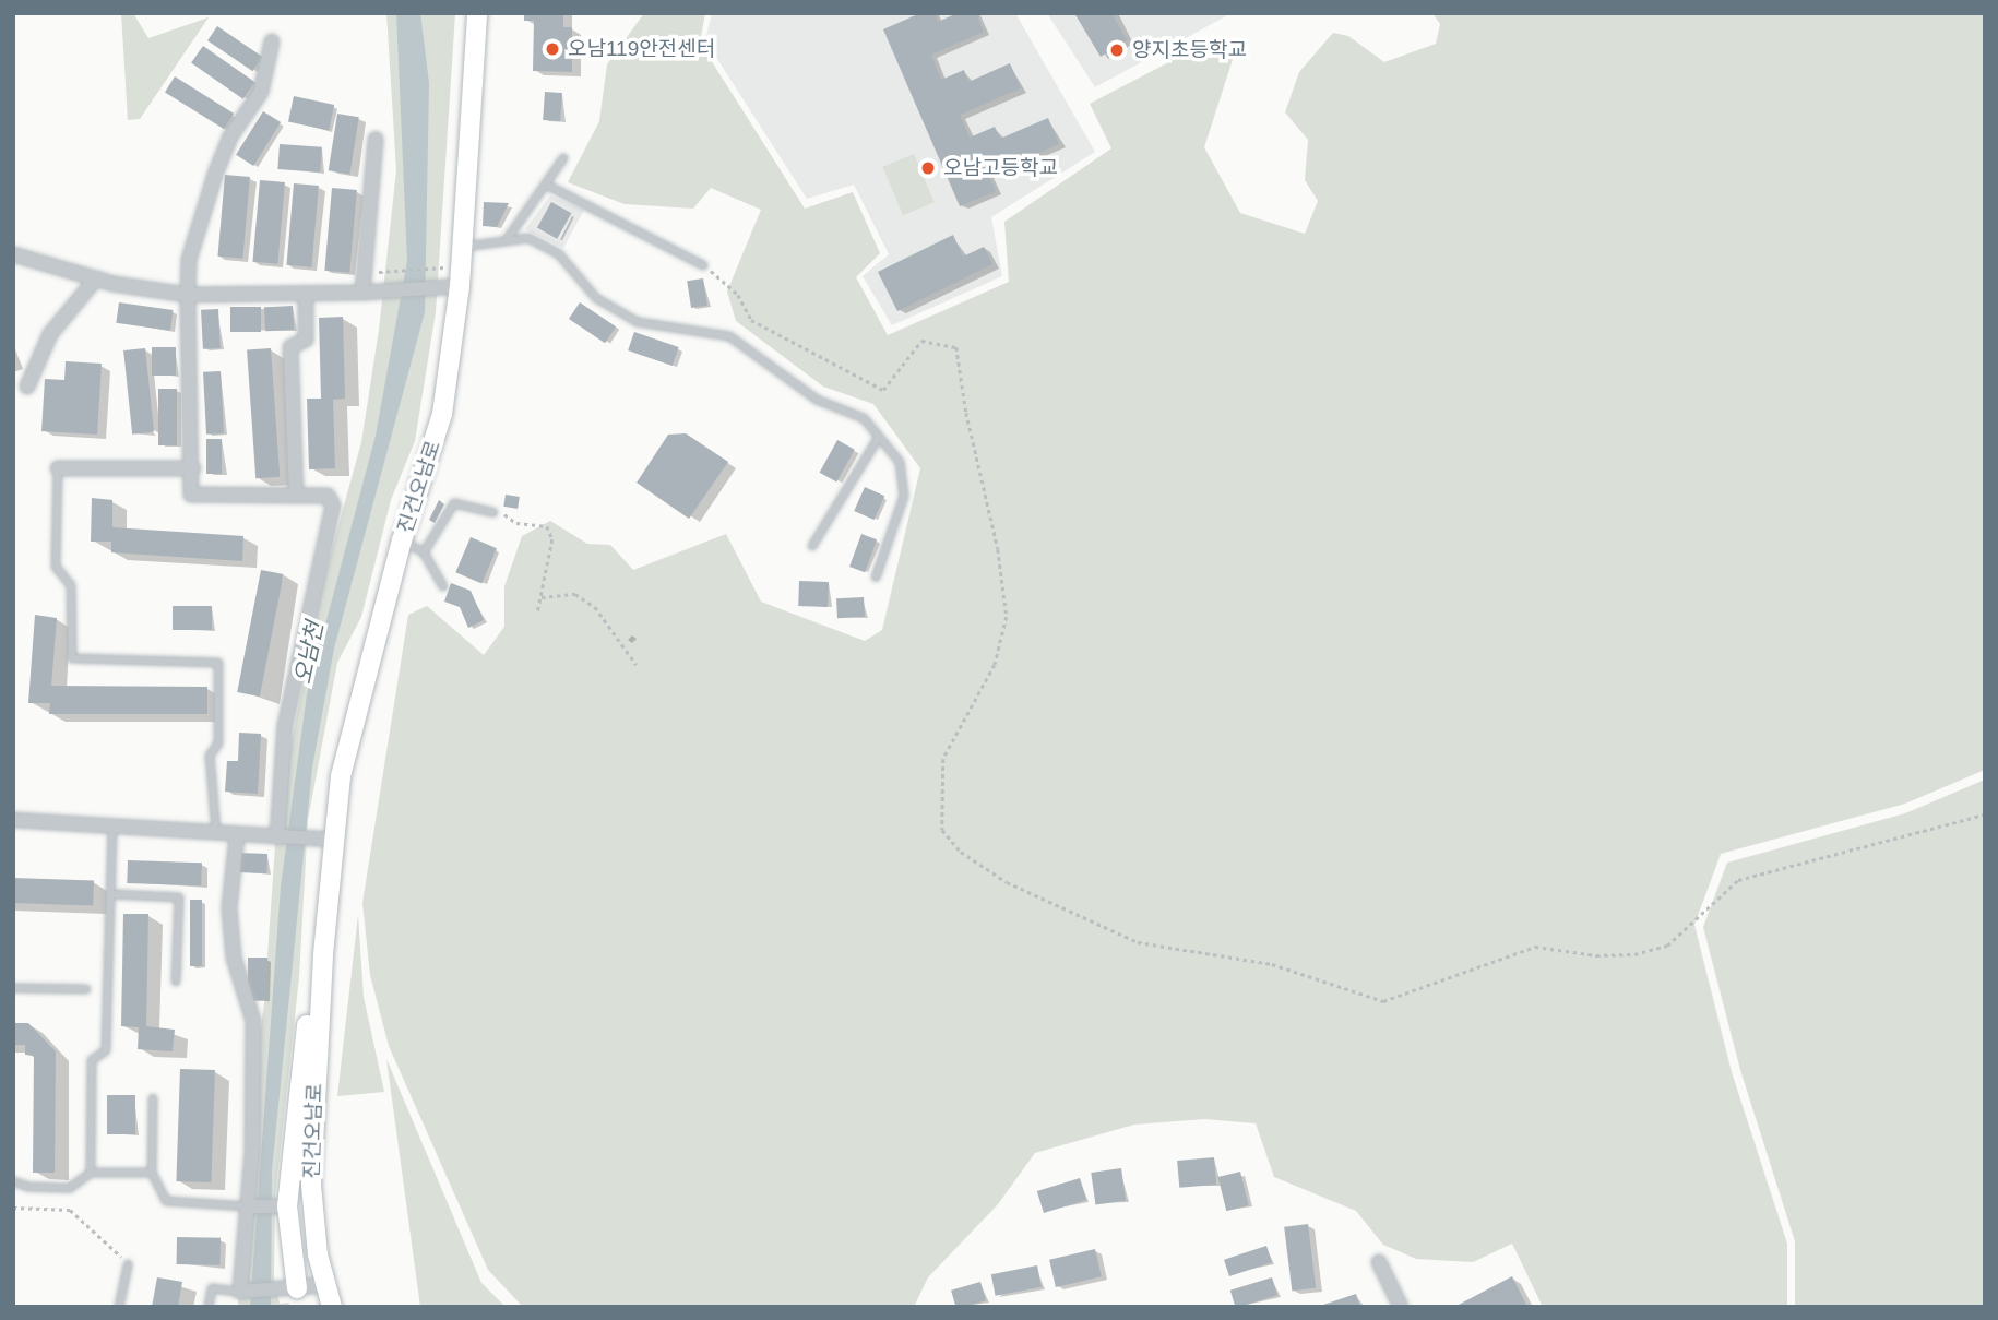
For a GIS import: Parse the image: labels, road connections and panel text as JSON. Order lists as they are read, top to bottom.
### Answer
{
  "streets": {
    "main road": ["진건오남로"]
  },
  "water": ["오남천"],
  "places": ["오남119안전센터", "양지초등학교", "오남고등학교"]
}
